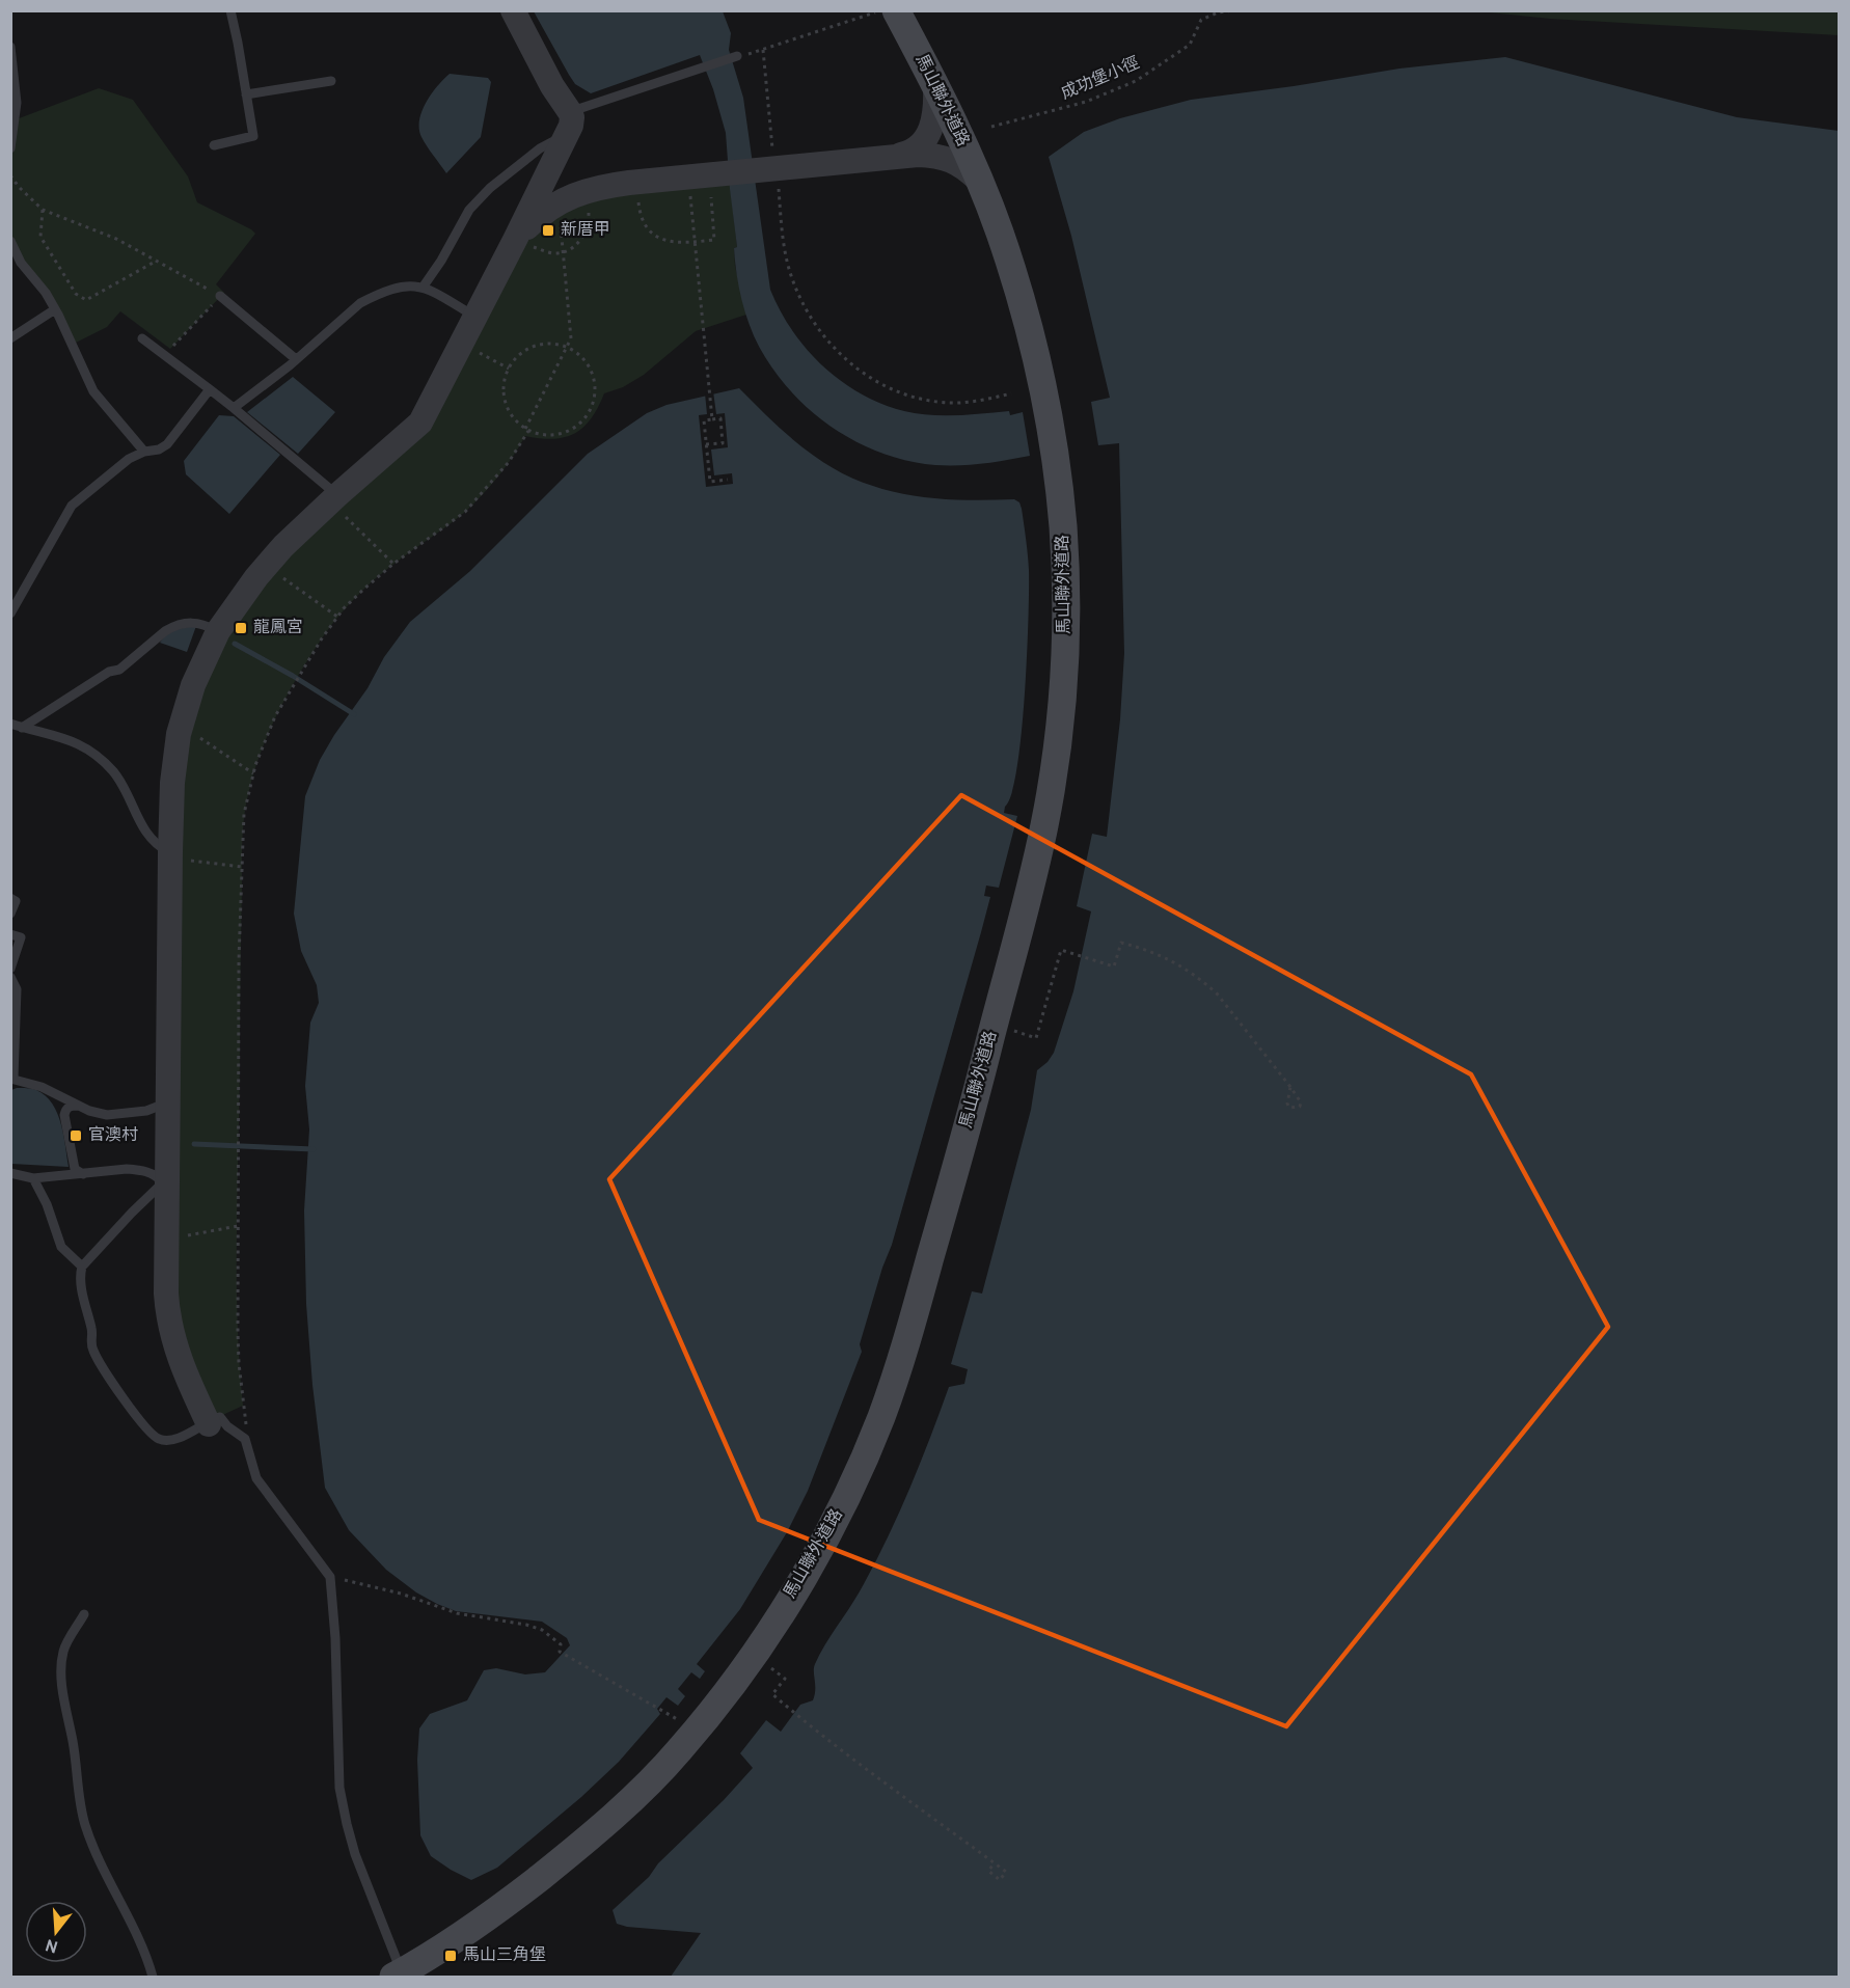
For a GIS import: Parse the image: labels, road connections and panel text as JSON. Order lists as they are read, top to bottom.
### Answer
{
  "streets": {
    "main road": ["馬山聯外道路"],
    "path": ["成功堡小徑"]
  },
  "places": {
    "transit": [
      "新厝甲",
      "龍鳳宮",
      "官澳村",
      "馬山三角堡"
    ]
  },
  "north": "bottom"
}
